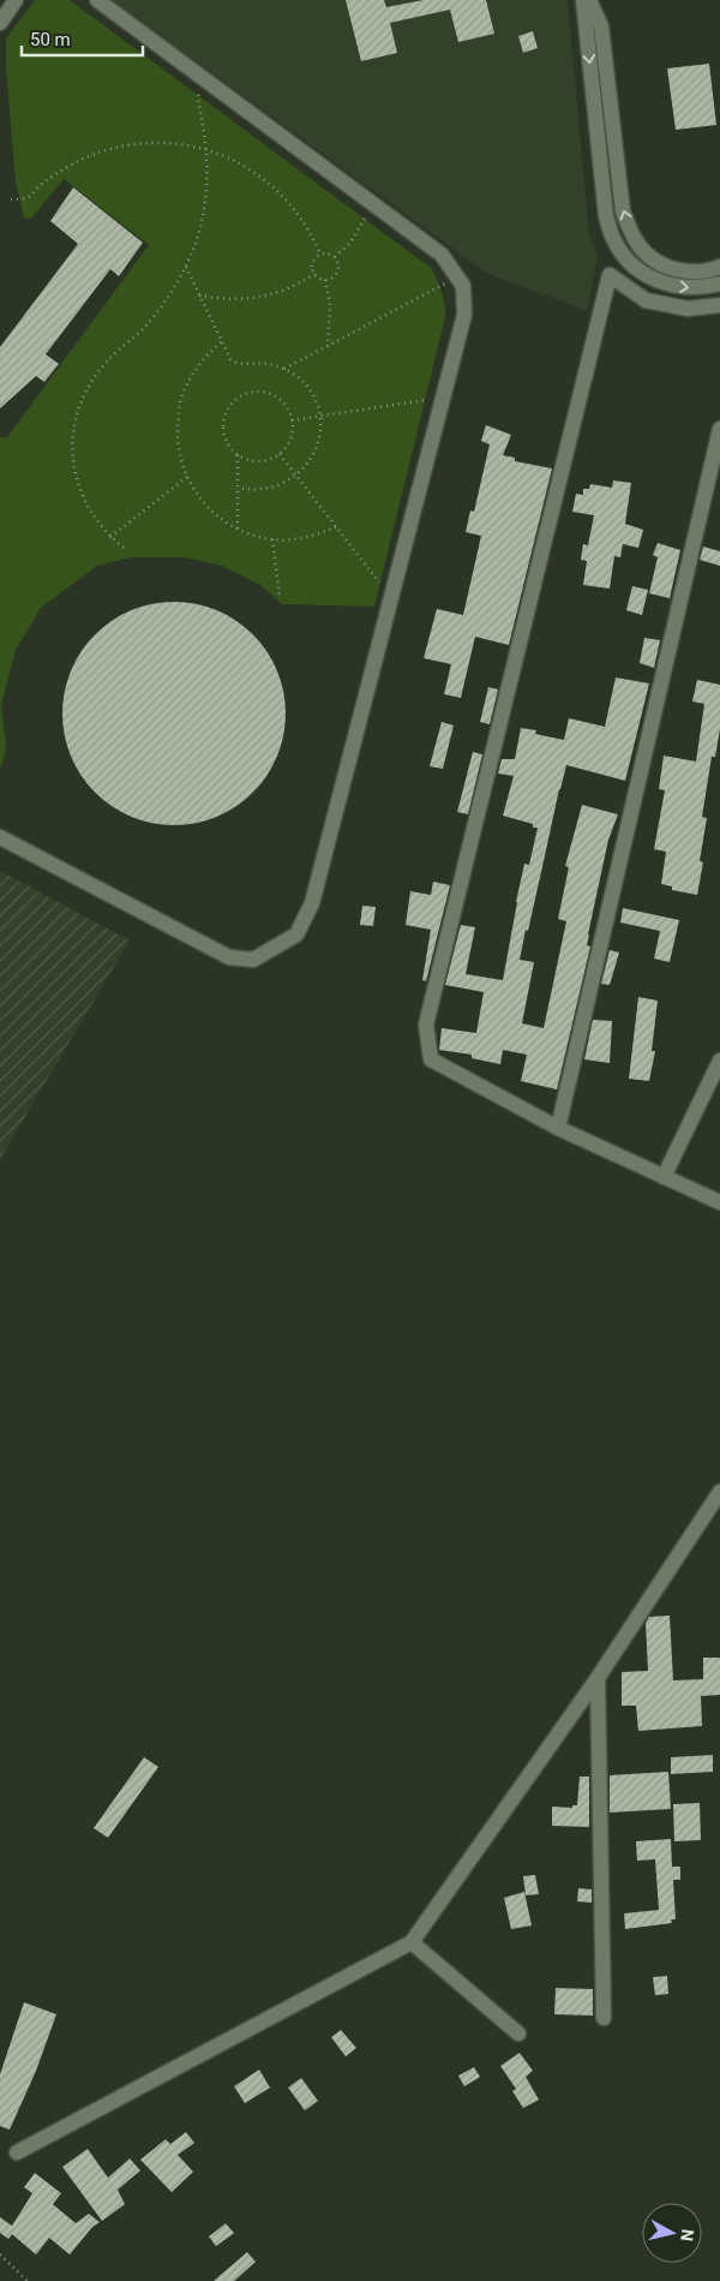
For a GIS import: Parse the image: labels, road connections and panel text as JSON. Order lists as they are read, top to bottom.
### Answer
{
  "scale_bar": "50 m",
  "north": "right"
}
